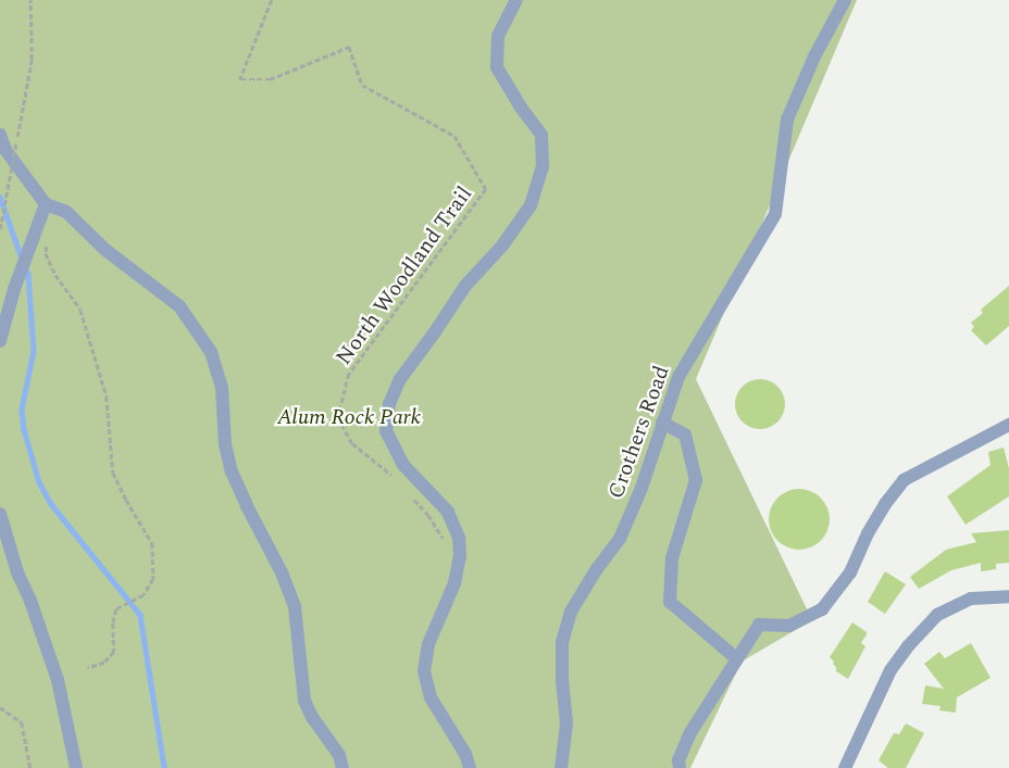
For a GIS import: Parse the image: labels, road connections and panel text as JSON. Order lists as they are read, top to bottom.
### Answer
{
  "streets": {
    "street": ["Crothers Road"],
    "path": ["North Woodland Trail"]
  },
  "parks": ["Alum Rock Park"]
}
